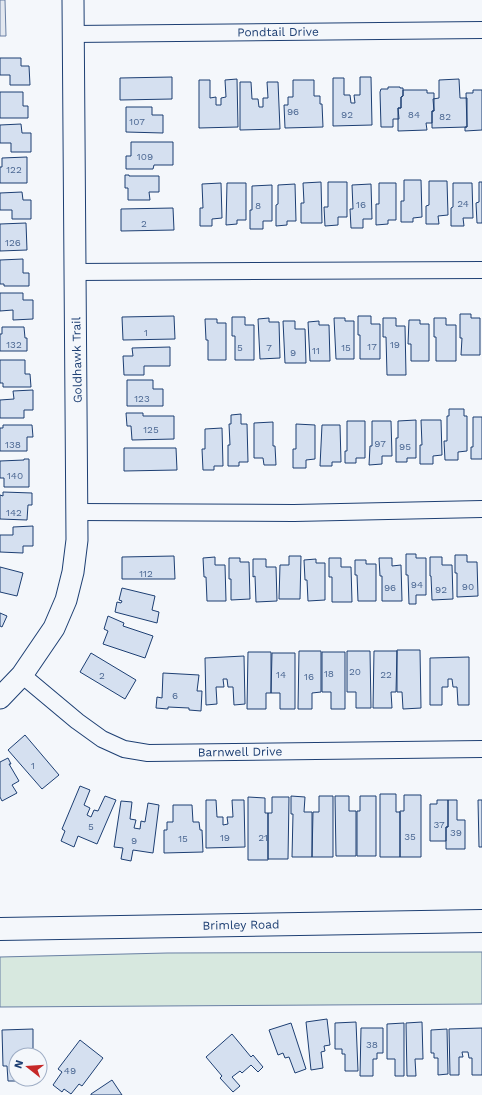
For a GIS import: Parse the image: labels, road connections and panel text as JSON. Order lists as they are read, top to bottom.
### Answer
{
  "streets": {
    "main road": ["Brimley Road"],
    "street": ["Pondtail Drive", "Goldhawk Trail", "Barnwell Drive"]
  },
  "crossings": [
    ["Pondtail Drive", "Goldhawk Trail"],
    ["Goldhawk Trail", "Barnwell Drive"]
  ],
  "house_numbers": [
    "96",
    "92",
    "84",
    "82",
    "107",
    "109",
    "122",
    "24",
    "16",
    "8",
    "2",
    "126",
    "1",
    "132",
    "19",
    "17",
    "5",
    "7",
    "15",
    "11",
    "9",
    "123",
    "125",
    "97",
    "138",
    "95",
    "140",
    "142",
    "112",
    "94",
    "90",
    "96",
    "92",
    "20",
    "18",
    "14",
    "22",
    "2",
    "16",
    "6",
    "1",
    "37",
    "5",
    "39",
    "35",
    "19",
    "21",
    "15",
    "9",
    "38",
    "49"
  ],
  "north": "left"
}
